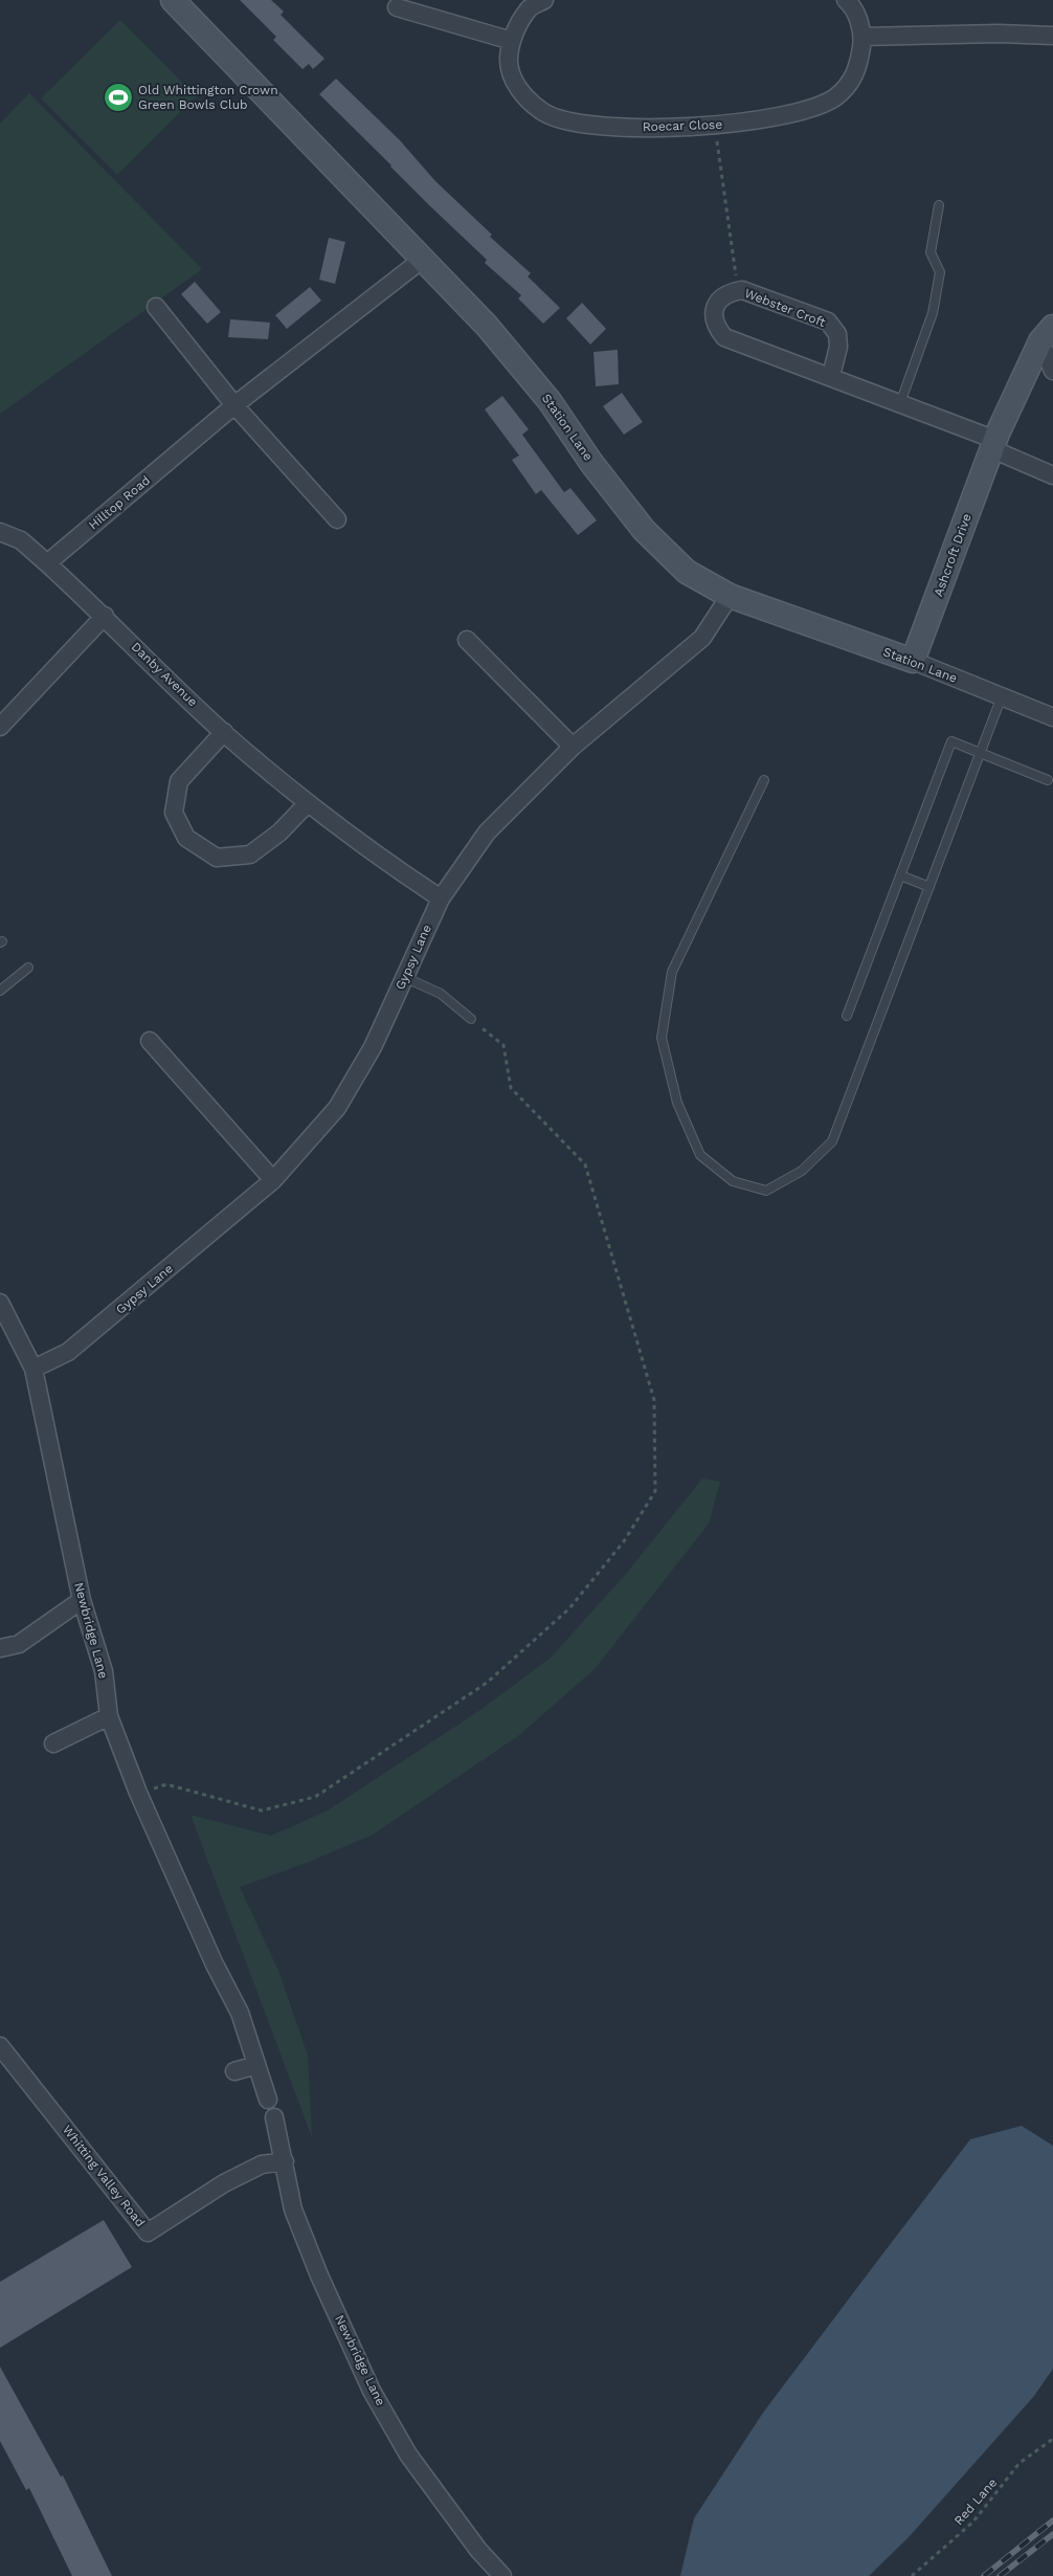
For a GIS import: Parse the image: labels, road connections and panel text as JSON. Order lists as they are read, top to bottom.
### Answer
{
  "streets": {
    "street": [
      "Roecar Close",
      "Webster Croft",
      "Station Lane",
      "Hilltop Road",
      "Ashcroft Drive",
      "Danby Avenue",
      "Gypsy Lane",
      "Newbridge Lane",
      "Whitting Valley Road"
    ],
    "path": ["Red Lane"]
  },
  "crossings": [
    ["Webster Croft", "Ashcroft Drive"],
    ["Station Lane", "Hilltop Road"],
    ["Station Lane", "Ashcroft Drive"],
    ["Station Lane", "Gypsy Lane"],
    ["Hilltop Road", "Danby Avenue"],
    ["Danby Avenue", "Gypsy Lane"],
    ["Gypsy Lane", "Newbridge Lane"],
    ["Newbridge Lane", "Whitting Valley Road"]
  ],
  "places": {
    "sports": ["Old Whittington Crown Green Bowls Club"]
  }
}
